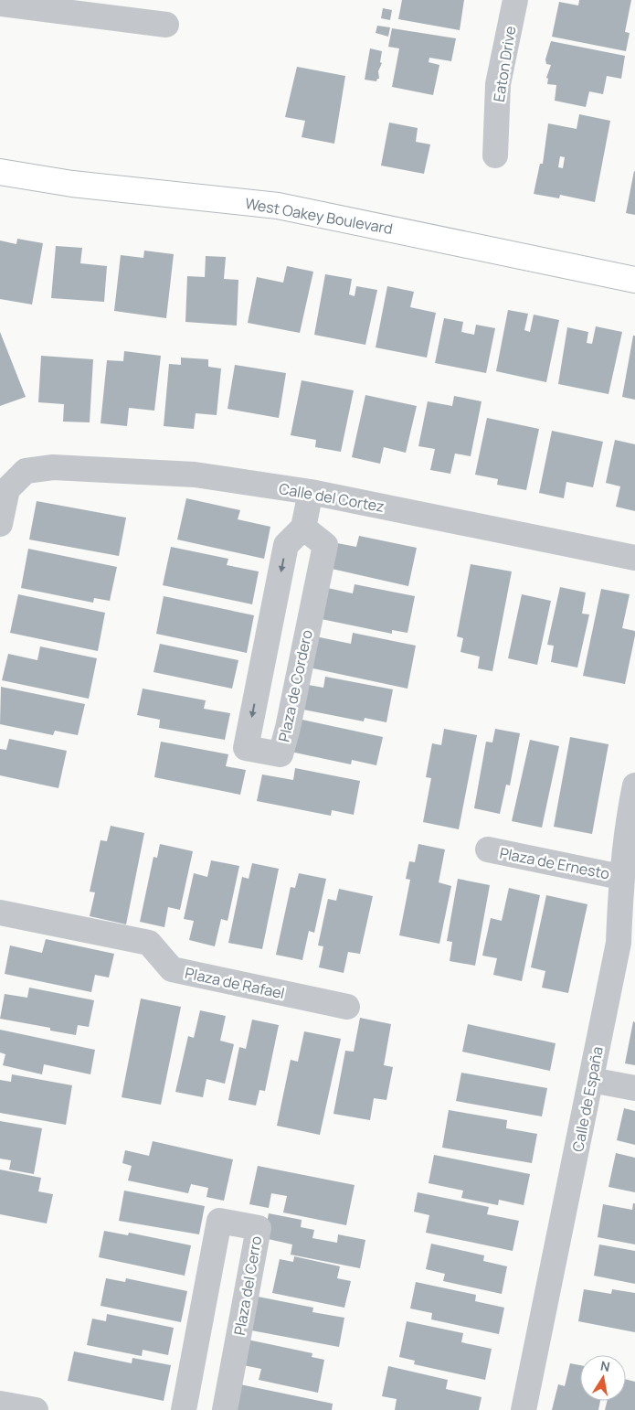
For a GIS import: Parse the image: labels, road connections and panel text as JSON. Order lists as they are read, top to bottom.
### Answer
{
  "streets": {
    "main road": ["West Oakey Boulevard"],
    "street": [
      "Eaton Drive",
      "Calle del Cortez",
      "Plaza de Cordero",
      "Plaza de Ernesto",
      "Plaza de Rafael",
      "Calle de España",
      "Plaza del Cerro"
    ]
  },
  "crossings": [
    ["Plaza de Ernesto", "Calle de España"]
  ],
  "north": "top"
}
